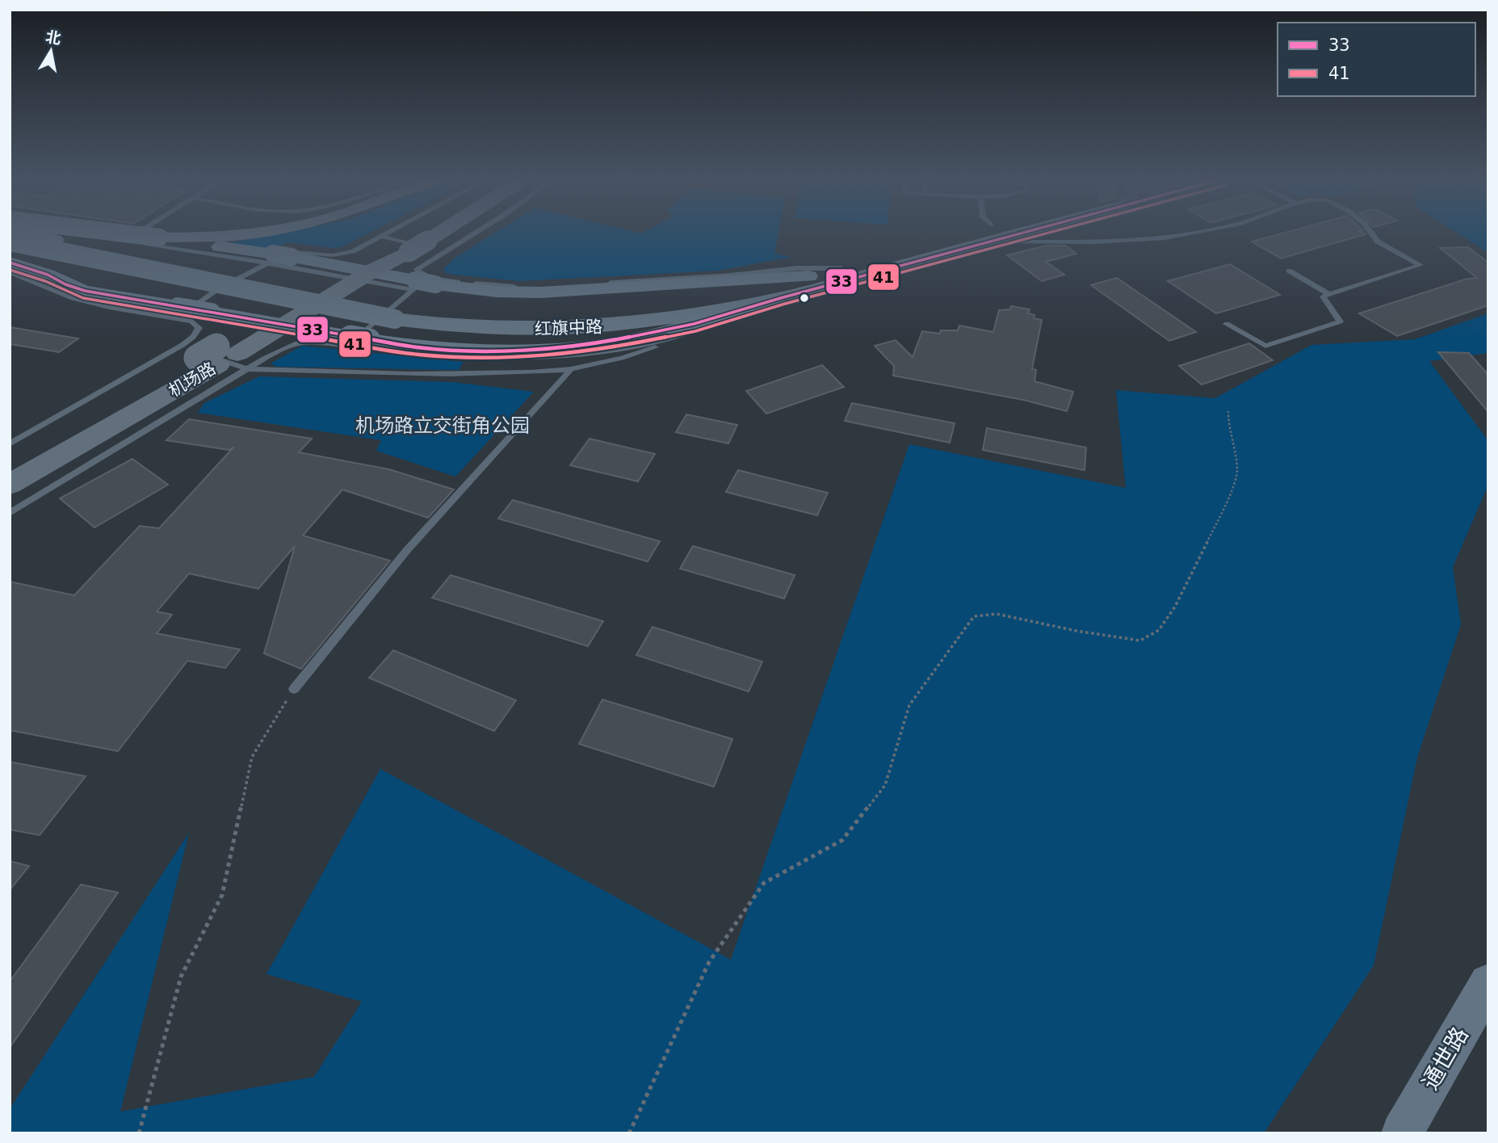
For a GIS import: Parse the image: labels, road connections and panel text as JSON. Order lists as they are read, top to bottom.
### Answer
{
  "streets": {
    "highway": ["机场路"],
    "main road": ["红旗中路", "通世路"]
  },
  "parks": ["机场路立交街角公园"],
  "lines": ["transit line 33", "transit line 41"],
  "legend": ["33", "41"],
  "north": "top"
}
